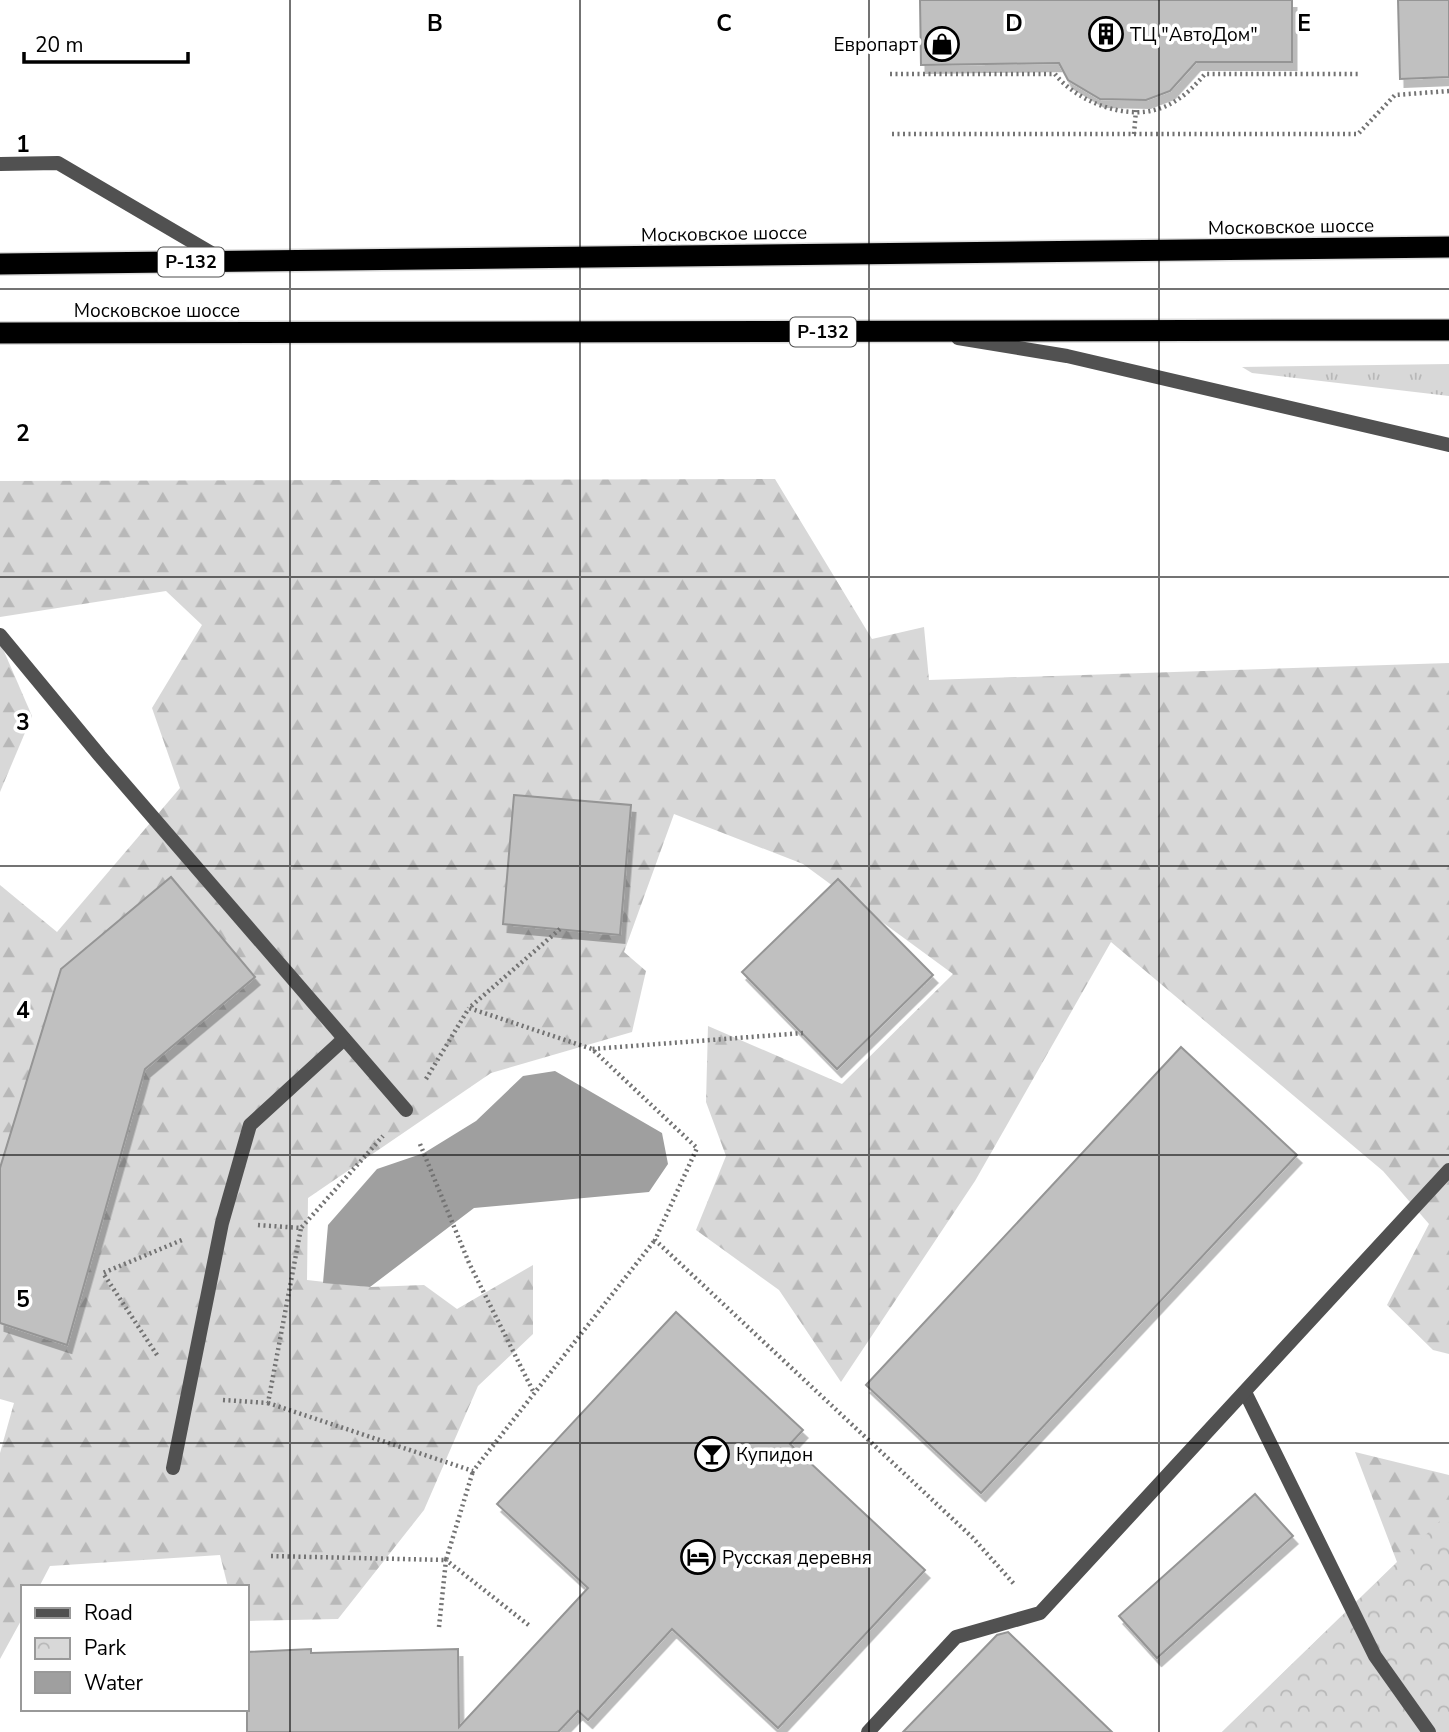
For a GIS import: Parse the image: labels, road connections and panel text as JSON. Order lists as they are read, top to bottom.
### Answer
{
  "streets": {
    "highway": ["Московское шоссе", "Р-132"]
  },
  "places": {
    "building": ["ТЦ \"АвтоДом\""],
    "shop": ["Европарт"],
    "bar": ["Купидон"],
    "hotel": ["Русская деревня"]
  },
  "legend": ["Road", "Park", "Water"],
  "scale_bar": "20 m",
  "grid": {
    "columns": [
      "B",
      "C",
      "D",
      "E"
    ],
    "rows": [
      "1",
      "2",
      "3",
      "4",
      "5"
    ]
  }
}
